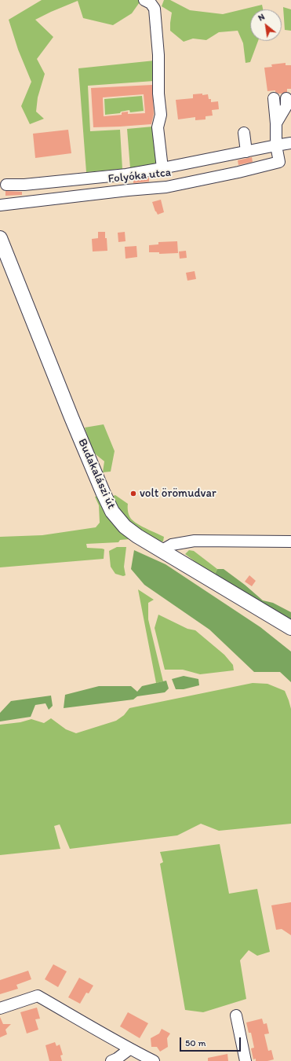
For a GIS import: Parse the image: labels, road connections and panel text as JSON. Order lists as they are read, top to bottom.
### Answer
{
  "streets": {
    "main road": ["Budakalászi út"],
    "street": ["Folyóka utca"]
  },
  "places": ["volt örömudvar"],
  "scale_bar": "50 m",
  "north": "top left"
}
